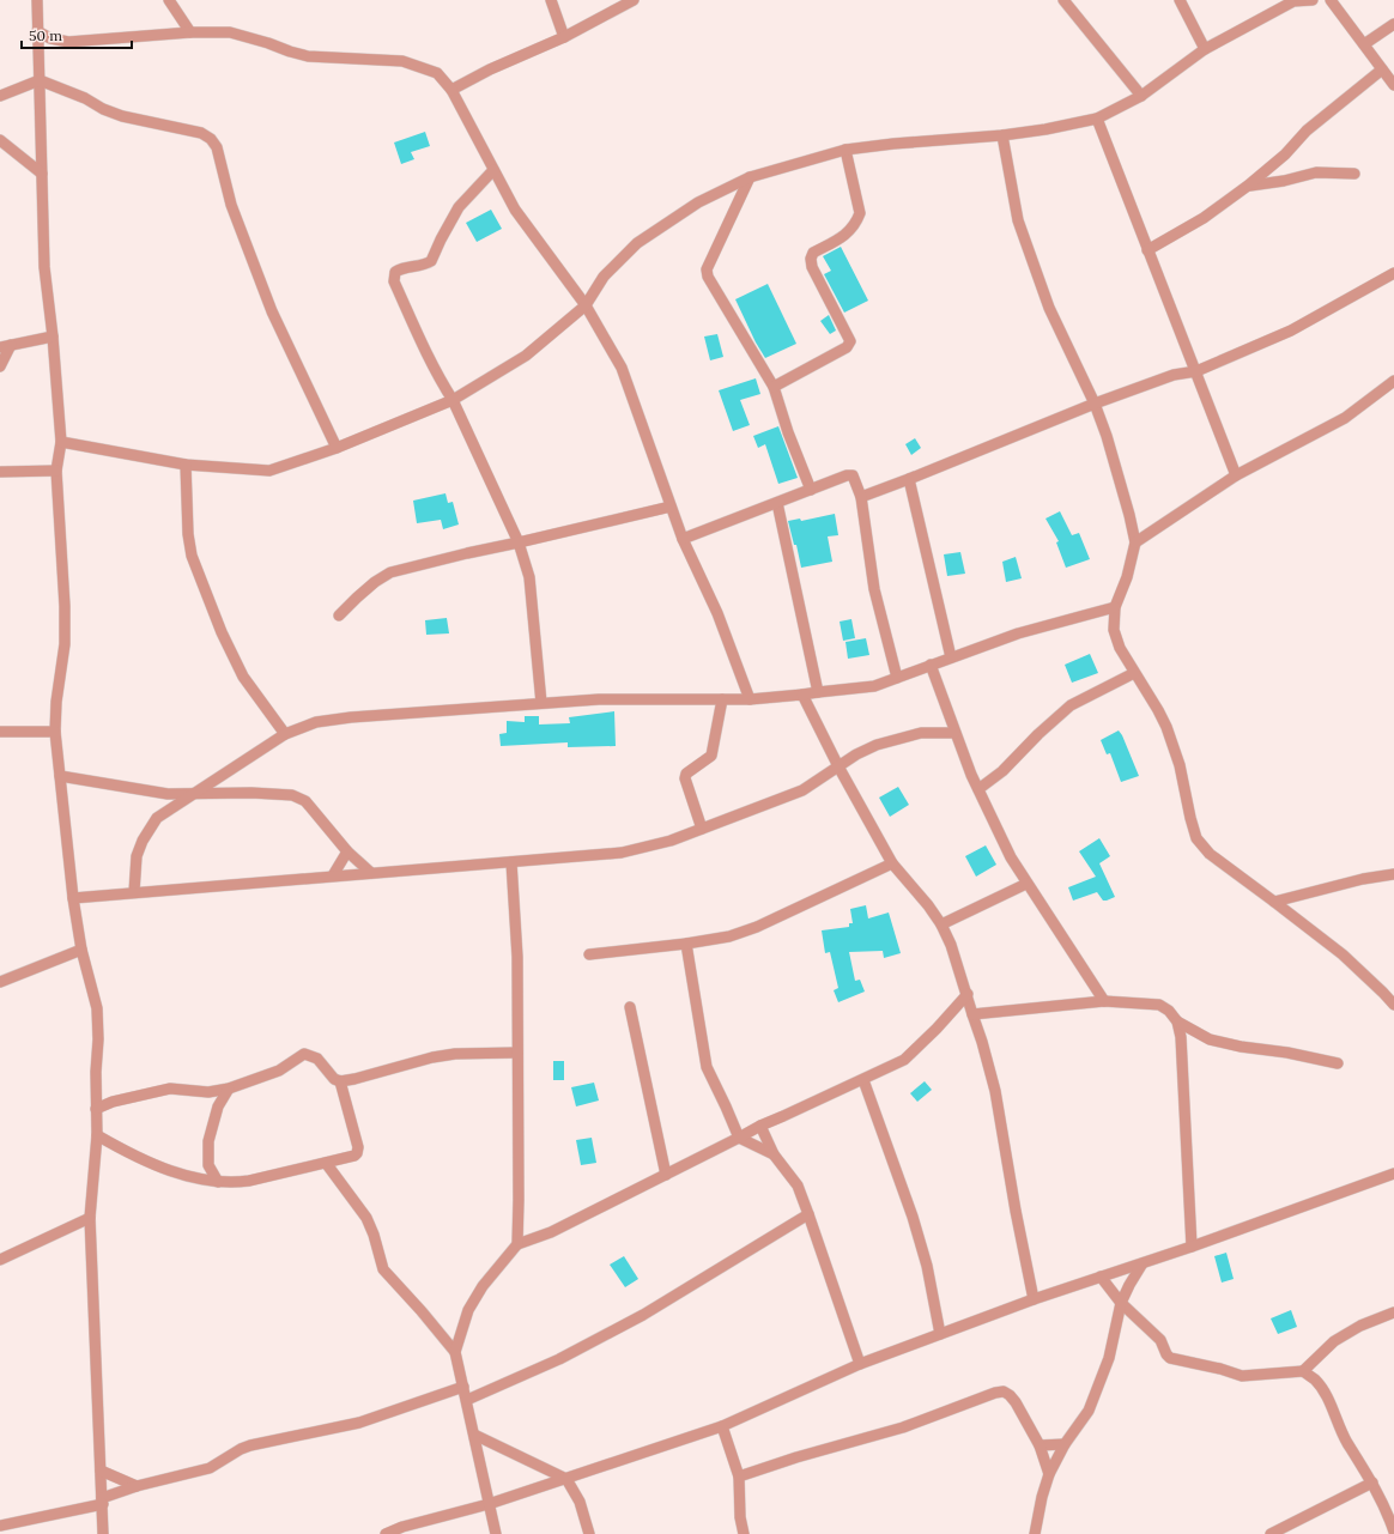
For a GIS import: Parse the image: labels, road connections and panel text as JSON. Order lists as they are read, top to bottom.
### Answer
{
  "scale_bar": "50 m"
}
